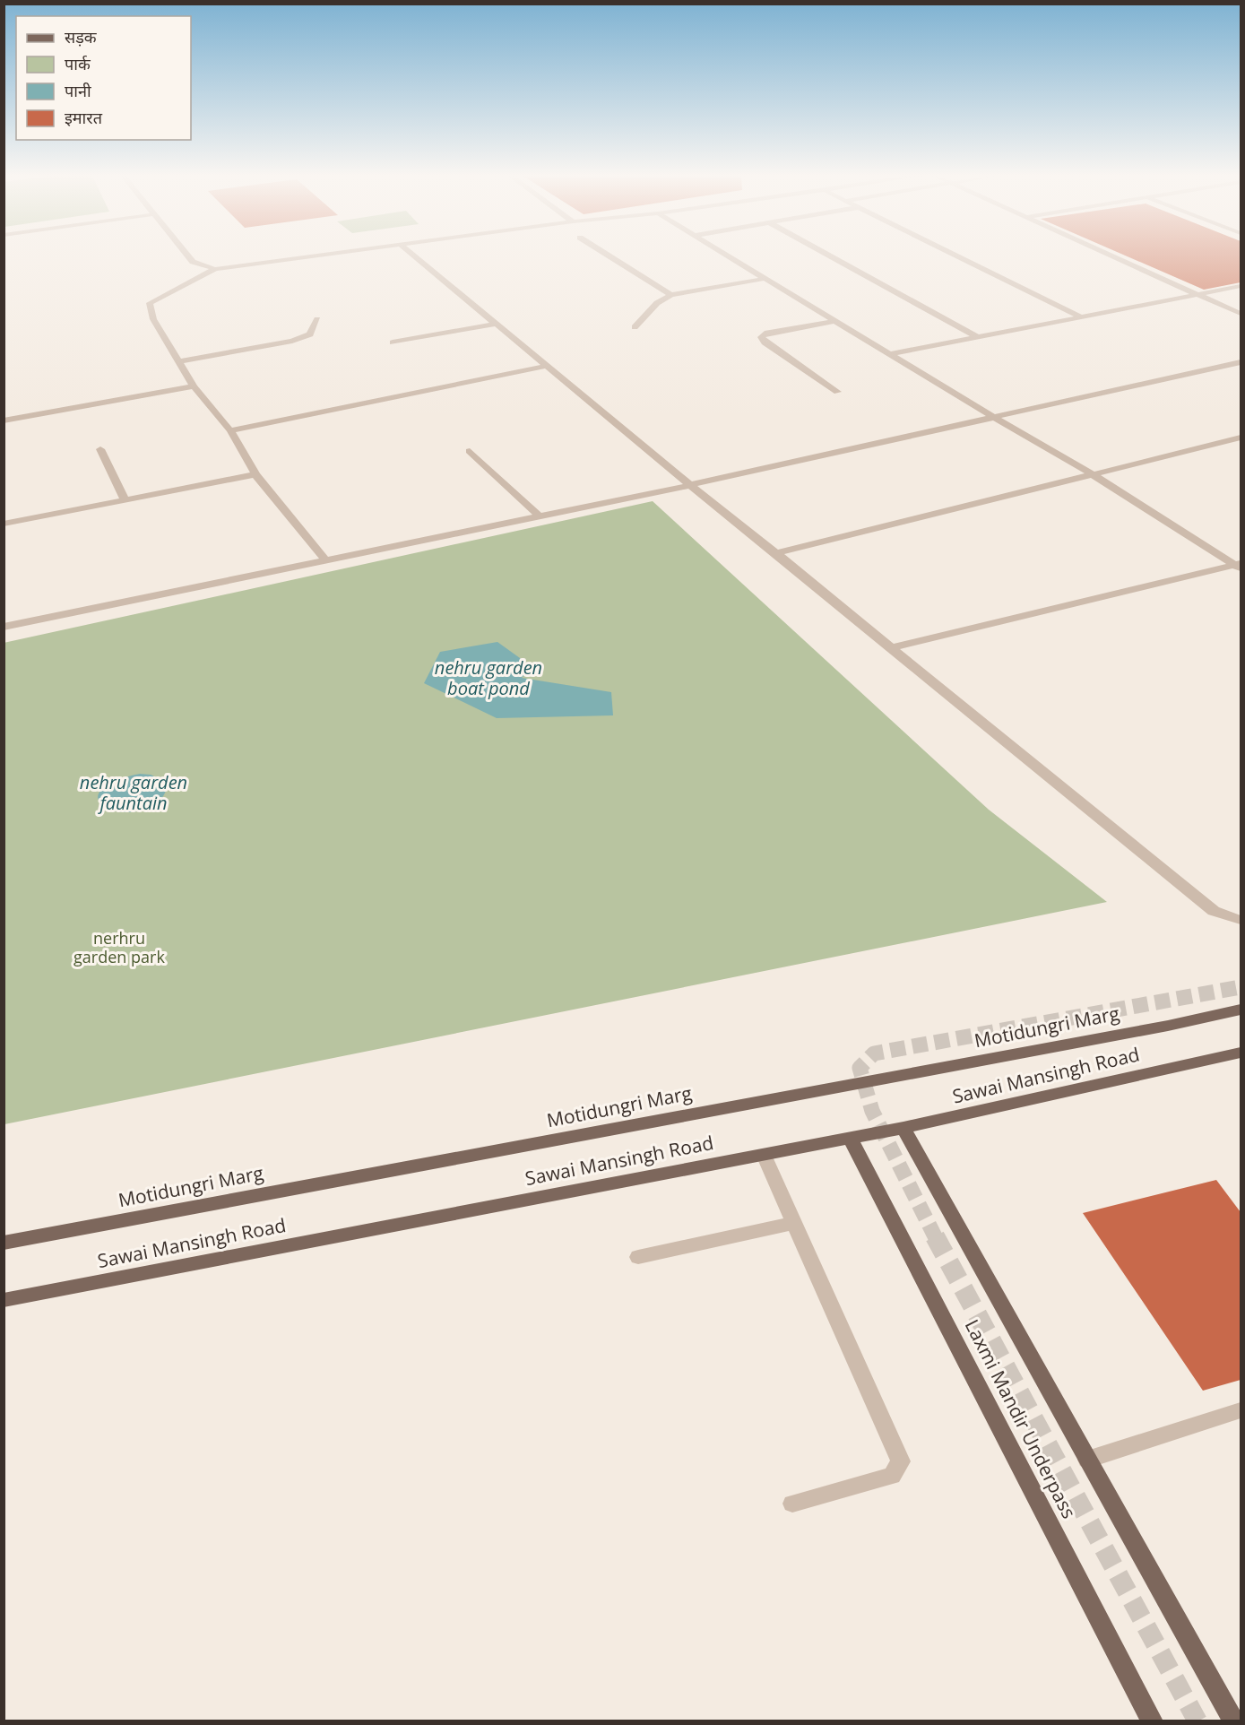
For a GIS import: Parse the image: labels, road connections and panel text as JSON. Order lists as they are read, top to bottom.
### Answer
{
  "streets": {
    "main road": ["Motidungri Marg", "Sawai Mansingh Road", "Laxmi Mandir Underpass"]
  },
  "crossings": [
    ["Sawai Mansingh Road", "Laxmi Mandir Underpass"]
  ],
  "water": ["nehru garden boat pond", "nehru garden fauntain"],
  "parks": ["nerhru garden park"],
  "legend": [
    "सड़क",
    "पार्क",
    "पानी",
    "इमारत"
  ]
}
